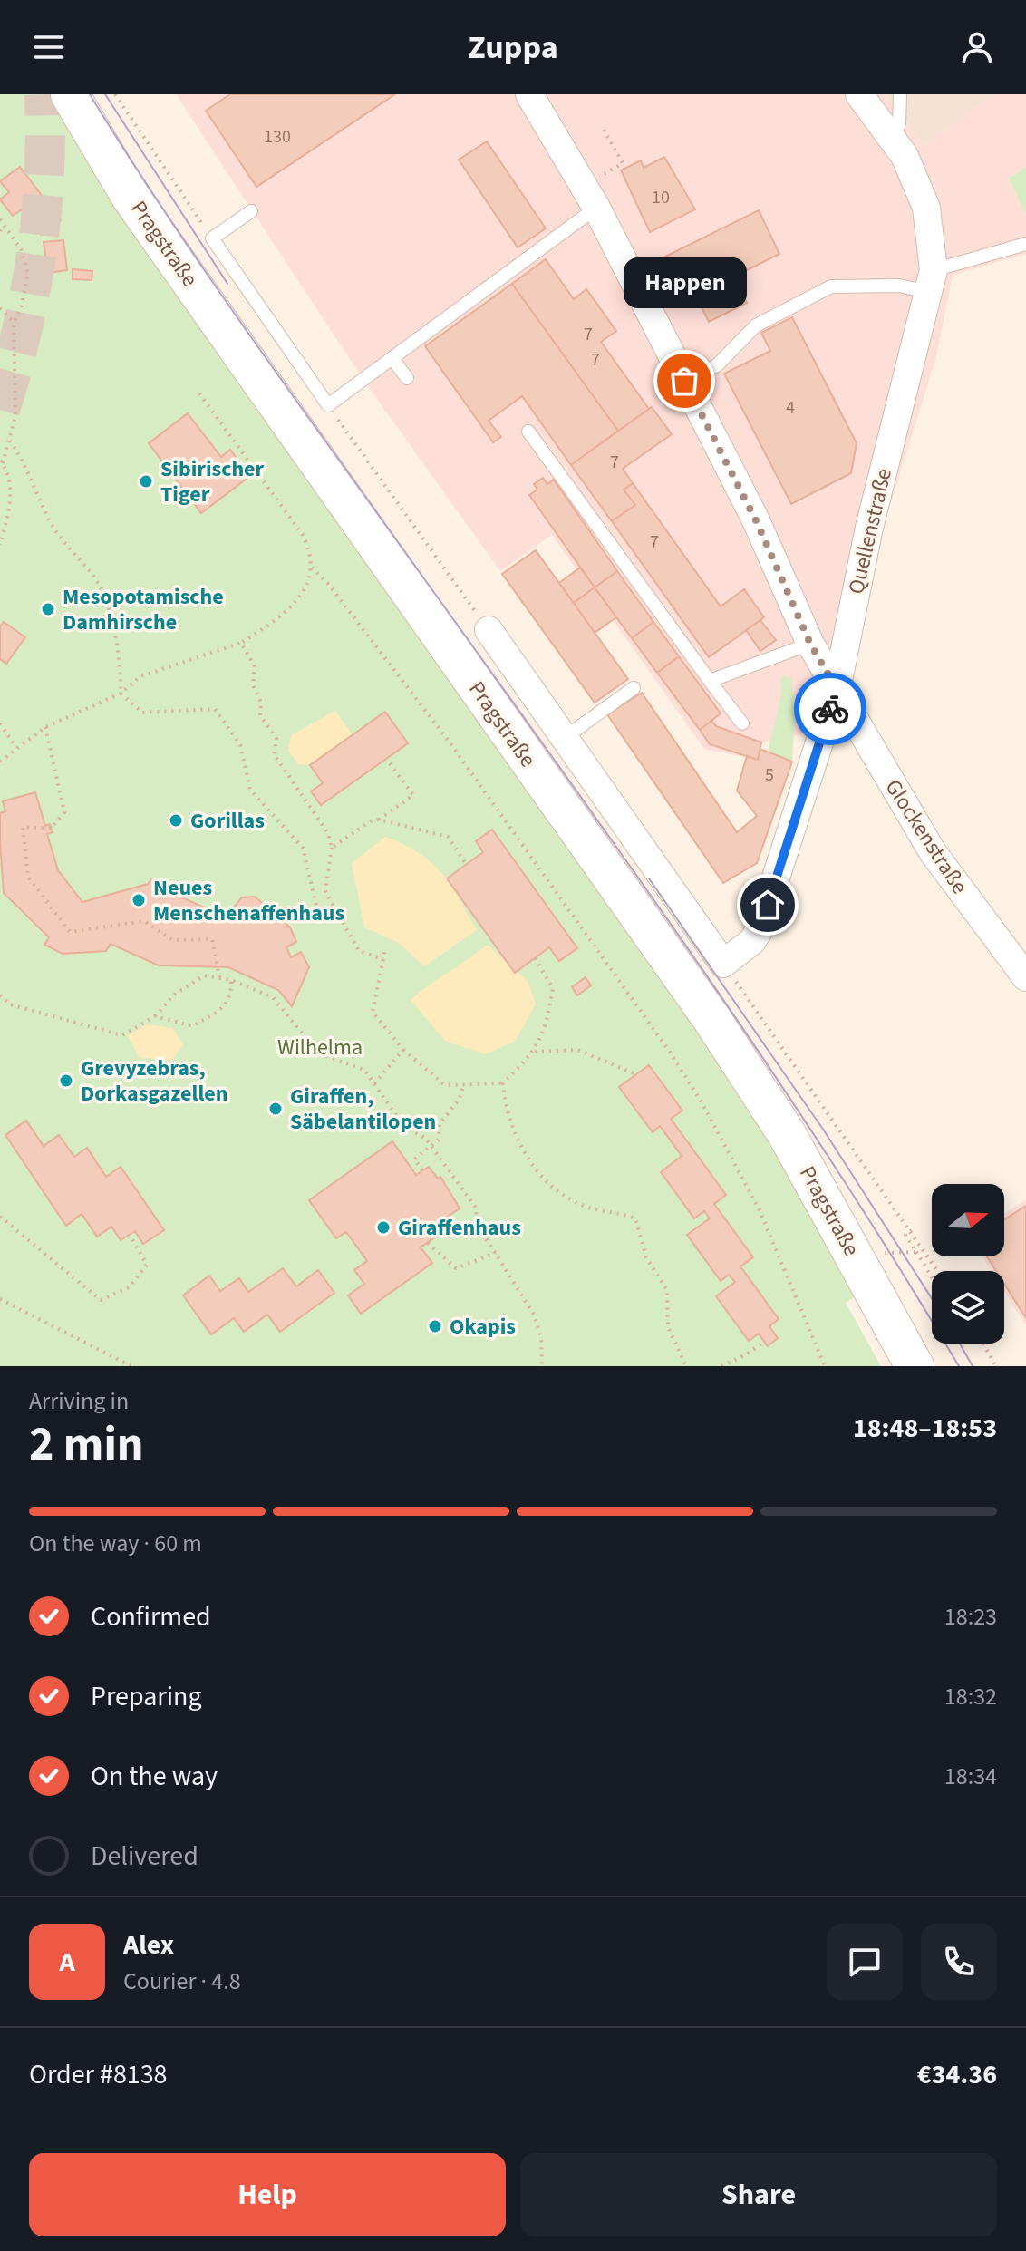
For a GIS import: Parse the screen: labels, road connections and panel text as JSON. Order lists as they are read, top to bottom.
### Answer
{
  "streets": {
    "main road": ["Pragstraße"],
    "street": ["Quellenstraße", "Glockenstraße"]
  },
  "crossings": [
    ["Quellenstraße", "Glockenstraße"]
  ],
  "parks": ["Wilhelma"],
  "places": [
    "Happen",
    "Sibirischer Tiger",
    "Mesopotamische Damhirsche",
    "Gorillas",
    "Neues Menschenaffenhaus",
    "Grevyzebras, Dorkasgazellen",
    "Giraffen, Säbelantilopen",
    "Giraffenhaus",
    "Okapis"
  ],
  "house_numbers": [
    "130",
    "10",
    "7",
    "7",
    "4",
    "7",
    "7",
    "5"
  ],
  "north": "right",
  "page": {
    "header": "Zuppa",
    "bubble": "Happen",
    "heading": ["2 min", "Arriving in", "18:48–18:53"],
    "panel": [
      "Alex",
      "Courier · 4.8",
      "Order #8138",
      "€34.36"
    ],
    "bar": "On the way · 60 m",
    "list": [
      ["Confirmed", "18:23"],
      ["Preparing", "18:32"],
      ["On the way", "18:34"],
      "Delivered"
    ],
    "round": "A",
    "buttons": ["Help", "Share"]
  }
}
